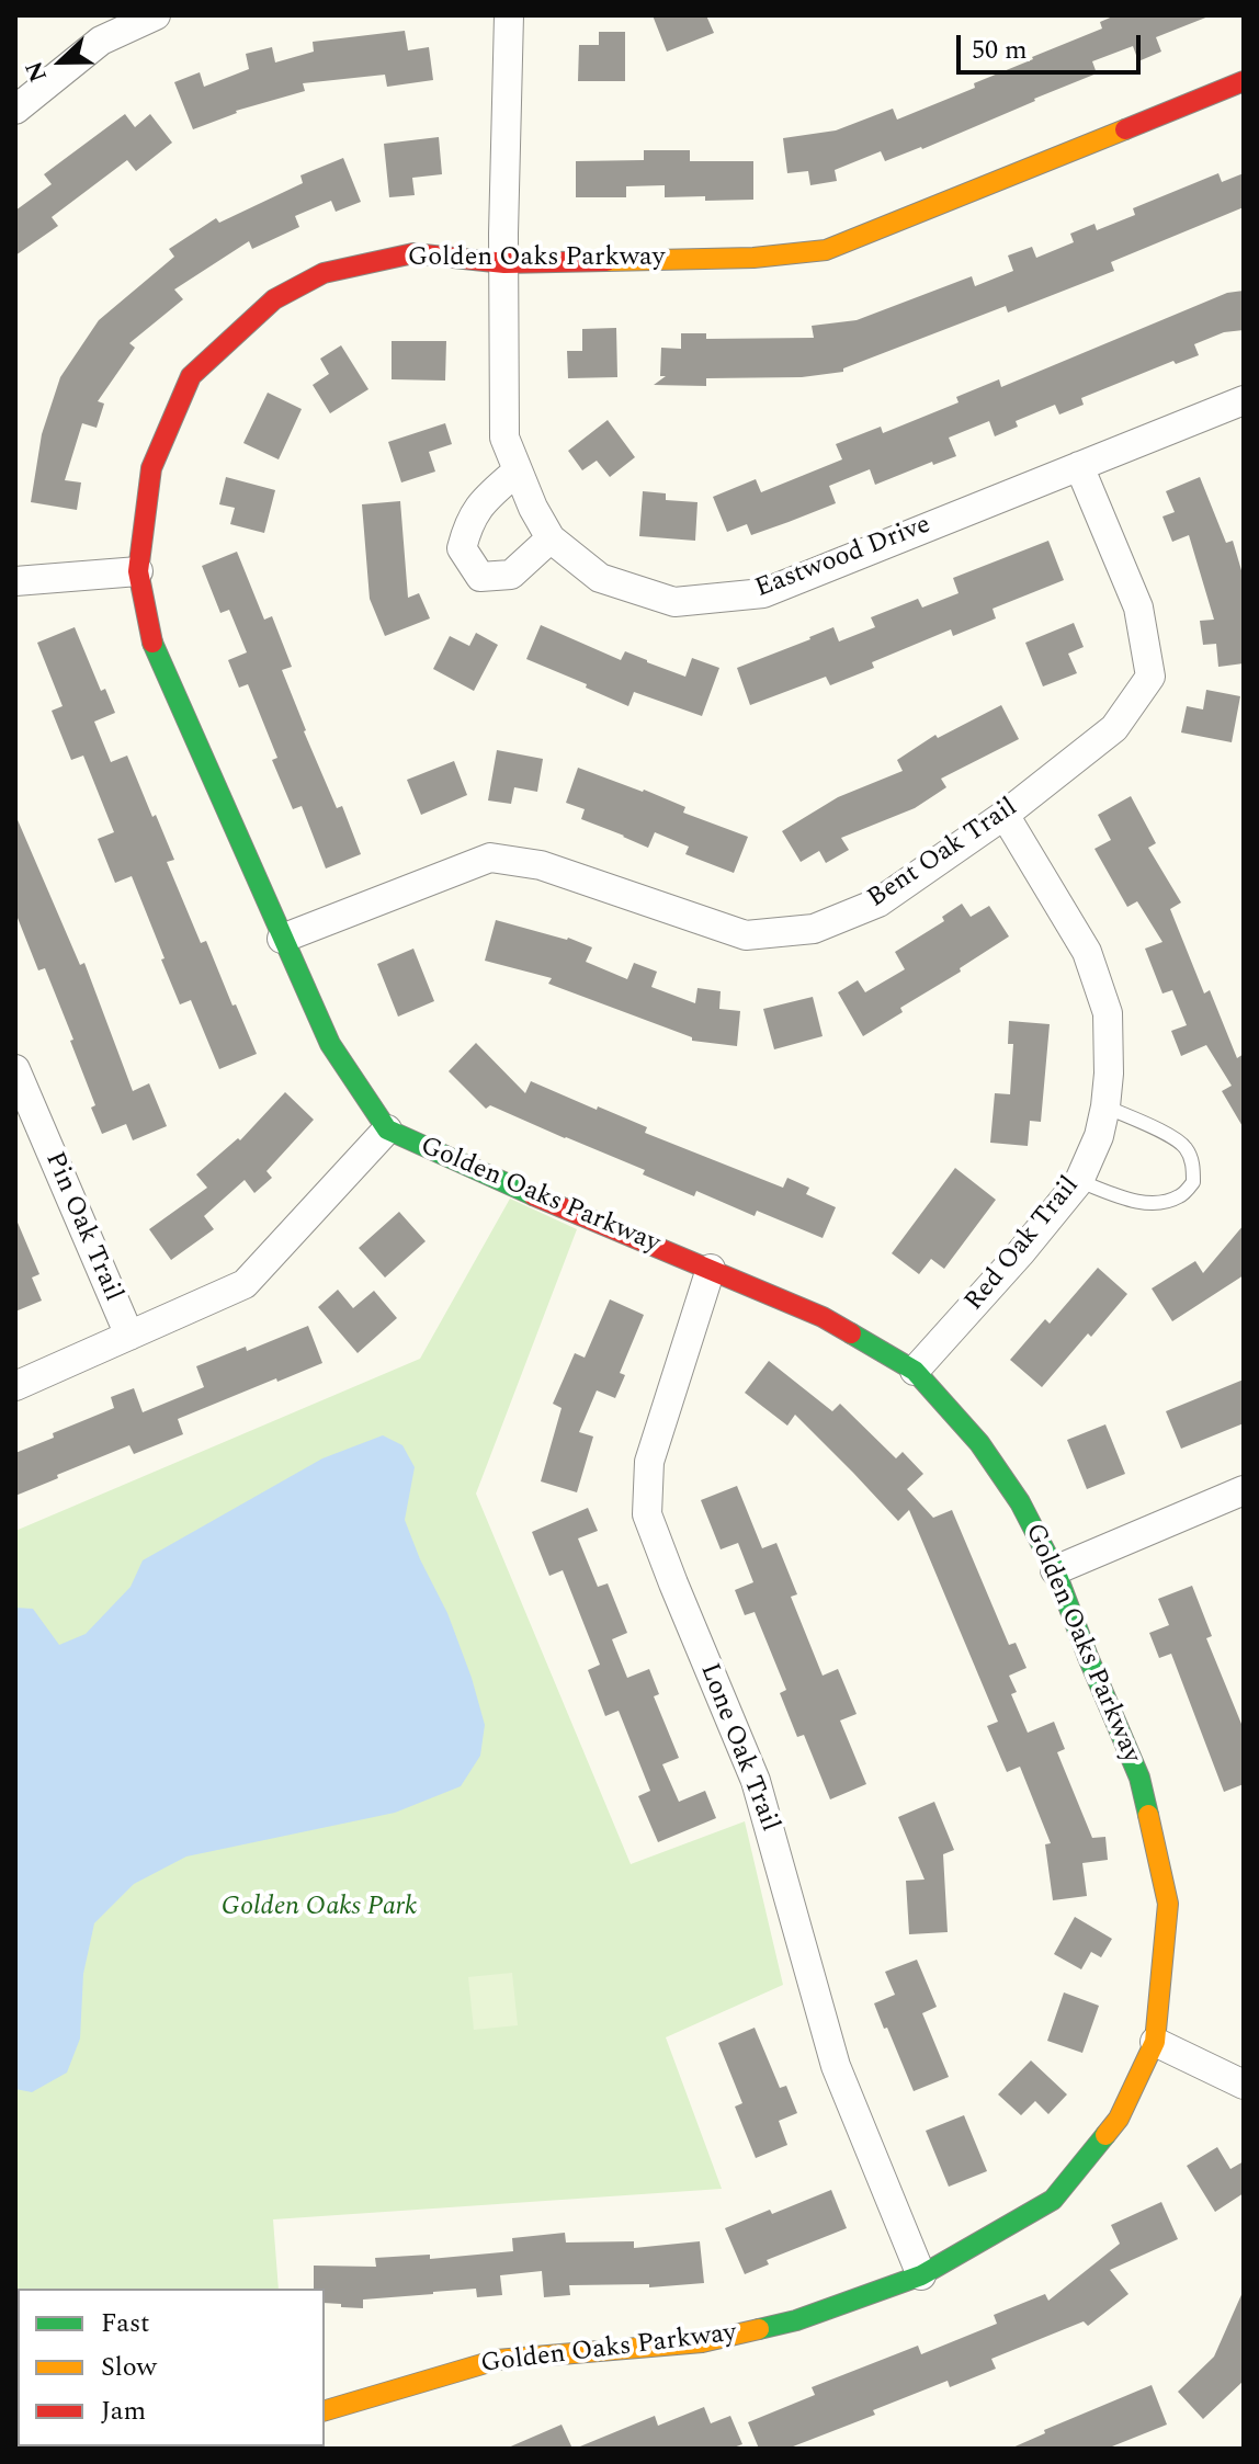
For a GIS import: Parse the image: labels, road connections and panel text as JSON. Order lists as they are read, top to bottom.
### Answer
{
  "streets": {
    "street": [
      "Golden Oaks Parkway",
      "Eastwood Drive",
      "Bent Oak Trail",
      "Pin Oak Trail",
      "Red Oak Trail",
      "Lone Oak Trail"
    ]
  },
  "crossings": [
    ["Golden Oaks Parkway", "Eastwood Drive"],
    ["Golden Oaks Parkway", "Bent Oak Trail"],
    ["Golden Oaks Parkway", "Red Oak Trail"],
    ["Golden Oaks Parkway", "Lone Oak Trail"],
    ["Eastwood Drive", "Bent Oak Trail"],
    ["Bent Oak Trail", "Red Oak Trail"]
  ],
  "parks": ["Golden Oaks Park"],
  "legend": ["Fast", "Slow", "Jam"],
  "scale_bar": "50 m",
  "north": "left"
}
